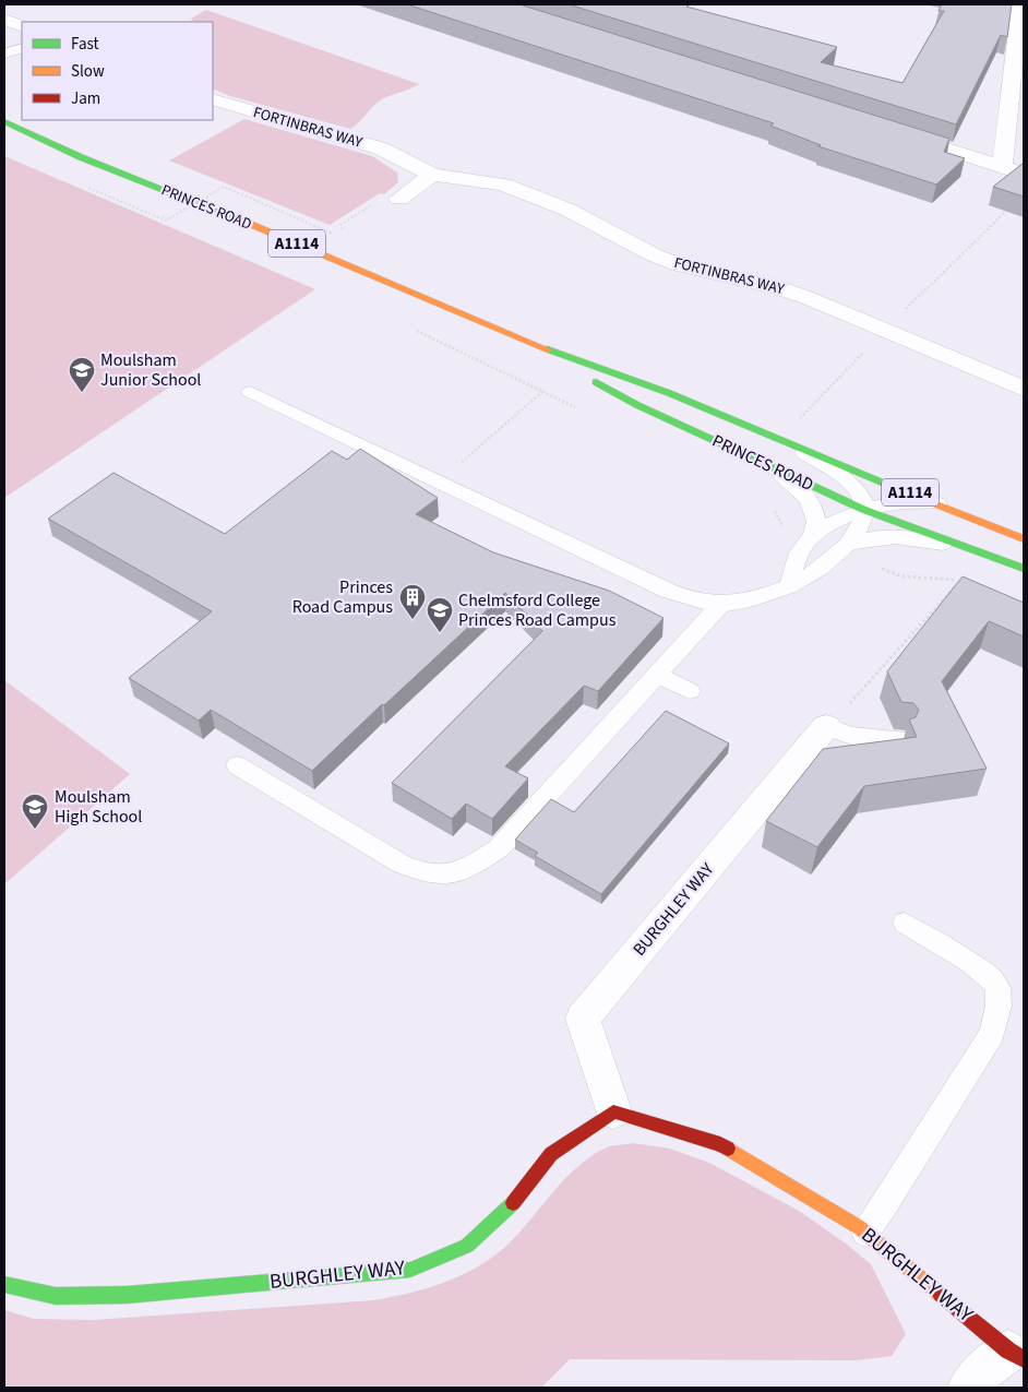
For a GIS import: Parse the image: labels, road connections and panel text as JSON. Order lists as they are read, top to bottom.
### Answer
{
  "streets": {
    "main road": ["PRINCES ROAD", "A1114", "BURGHLEY WAY"],
    "street": ["FORTINBRAS WAY"]
  },
  "places": {
    "school or university": ["Moulsham Junior School", "Chelmsford College Princes Road Campus", "Moulsham High School"],
    "building": ["Princes Road Campus"]
  },
  "legend": ["Fast", "Slow", "Jam"]
}
